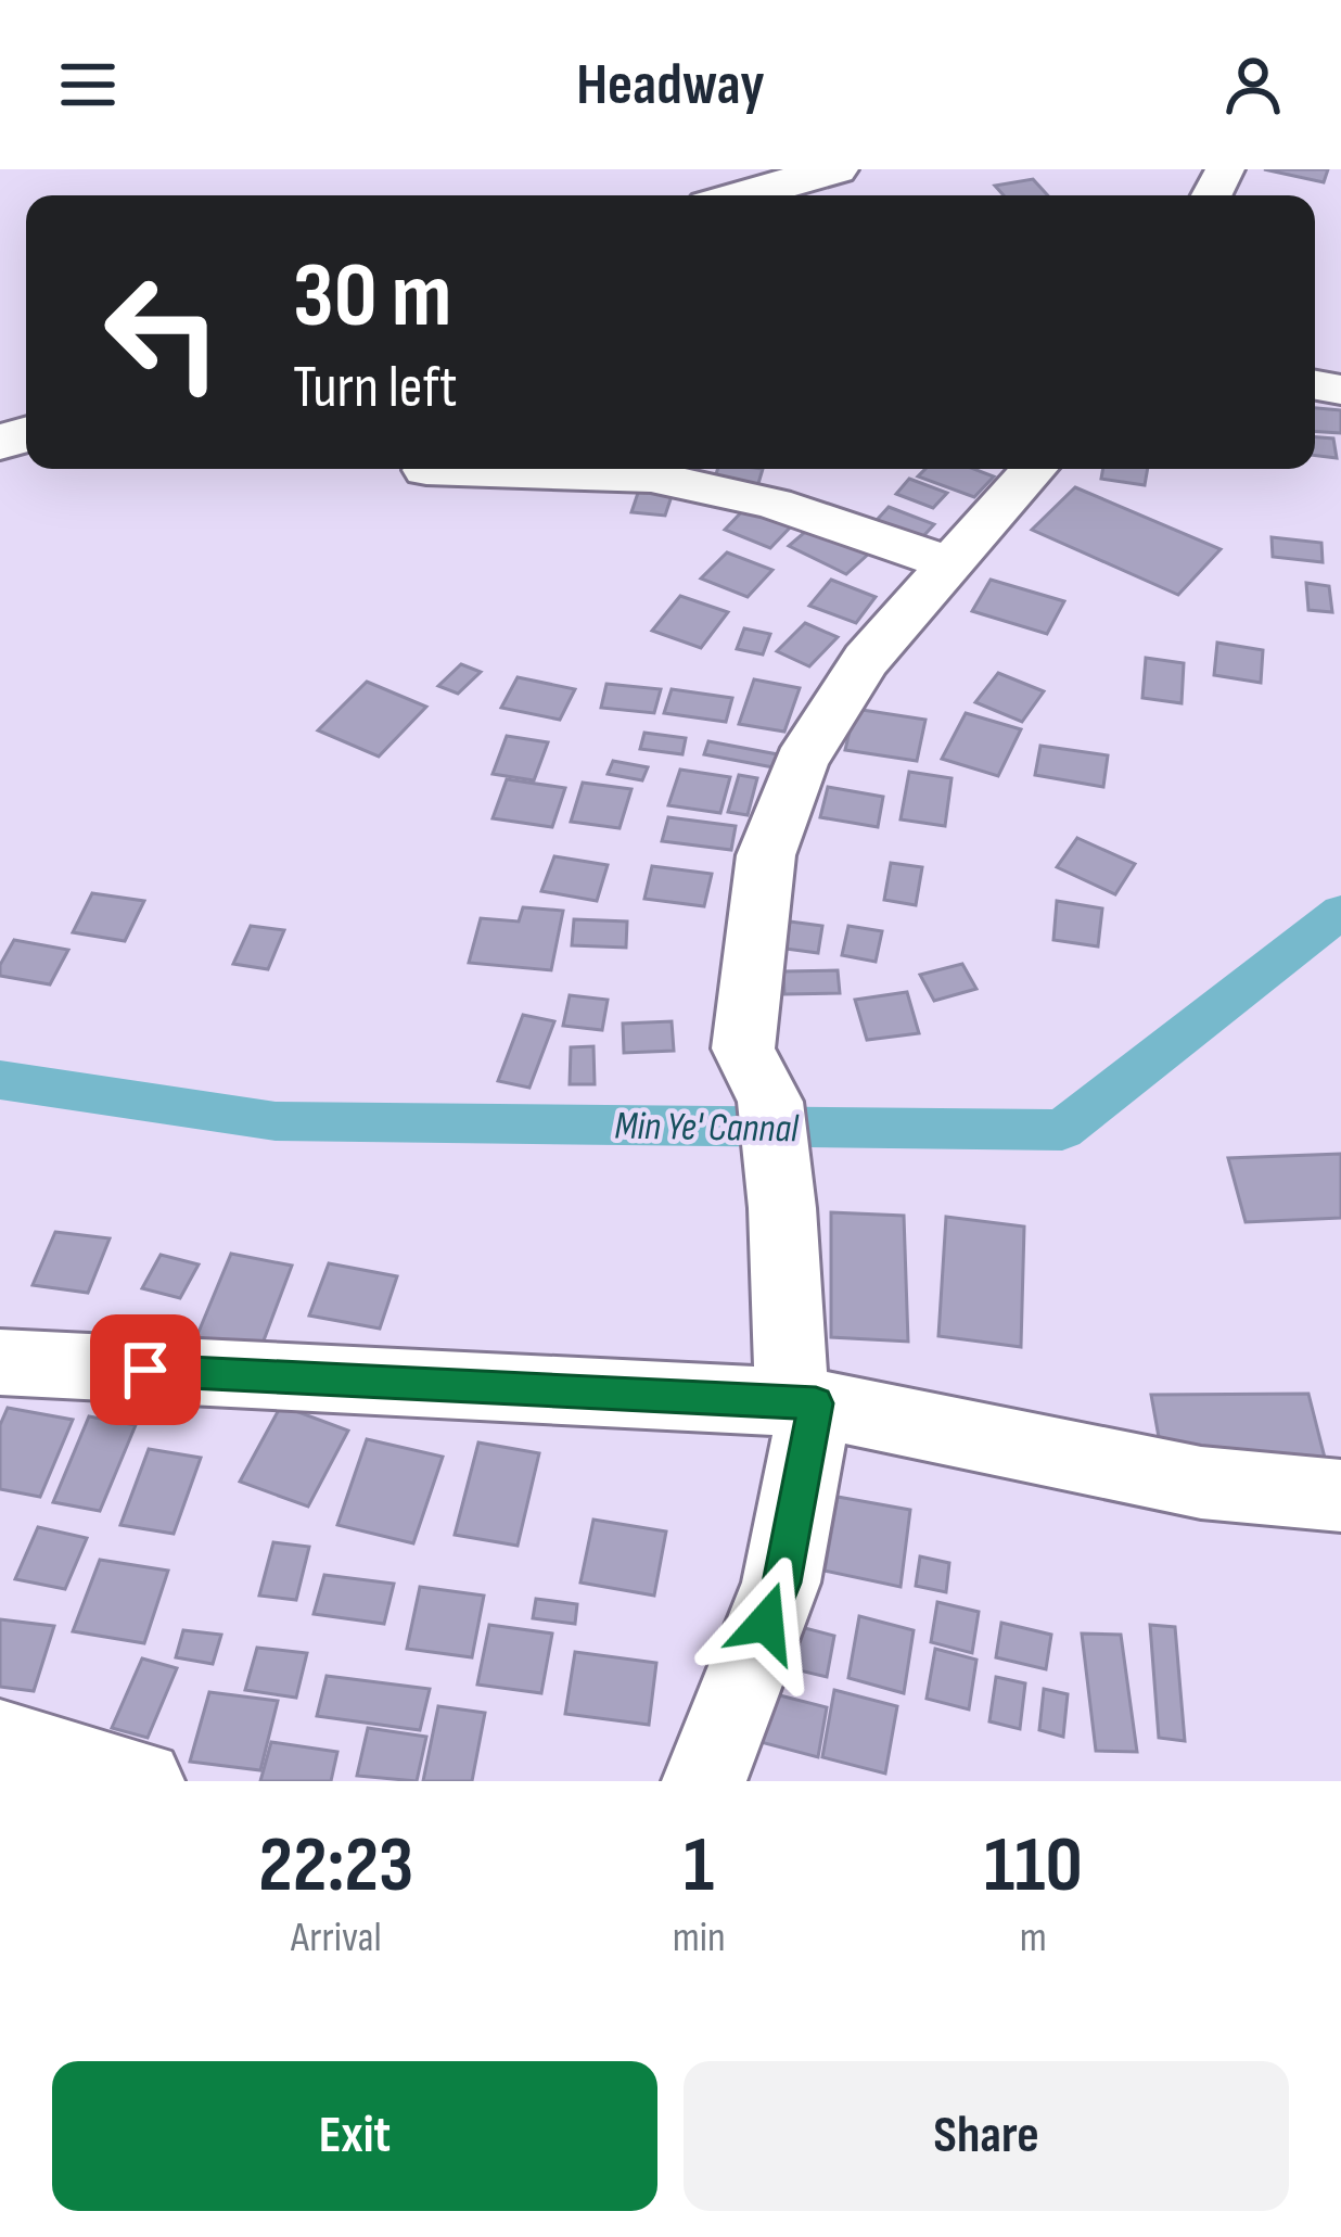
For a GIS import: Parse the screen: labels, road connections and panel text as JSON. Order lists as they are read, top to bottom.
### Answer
{
  "water": ["Min Ye' Cannal"],
  "page": {
    "header": "Headway",
    "turn": ["30 m", "Turn left"],
    "eta": [
      "22:23",
      "Arrival",
      "1",
      "min",
      "110",
      "m"
    ],
    "buttons": ["Exit", "Share"]
  }
}
